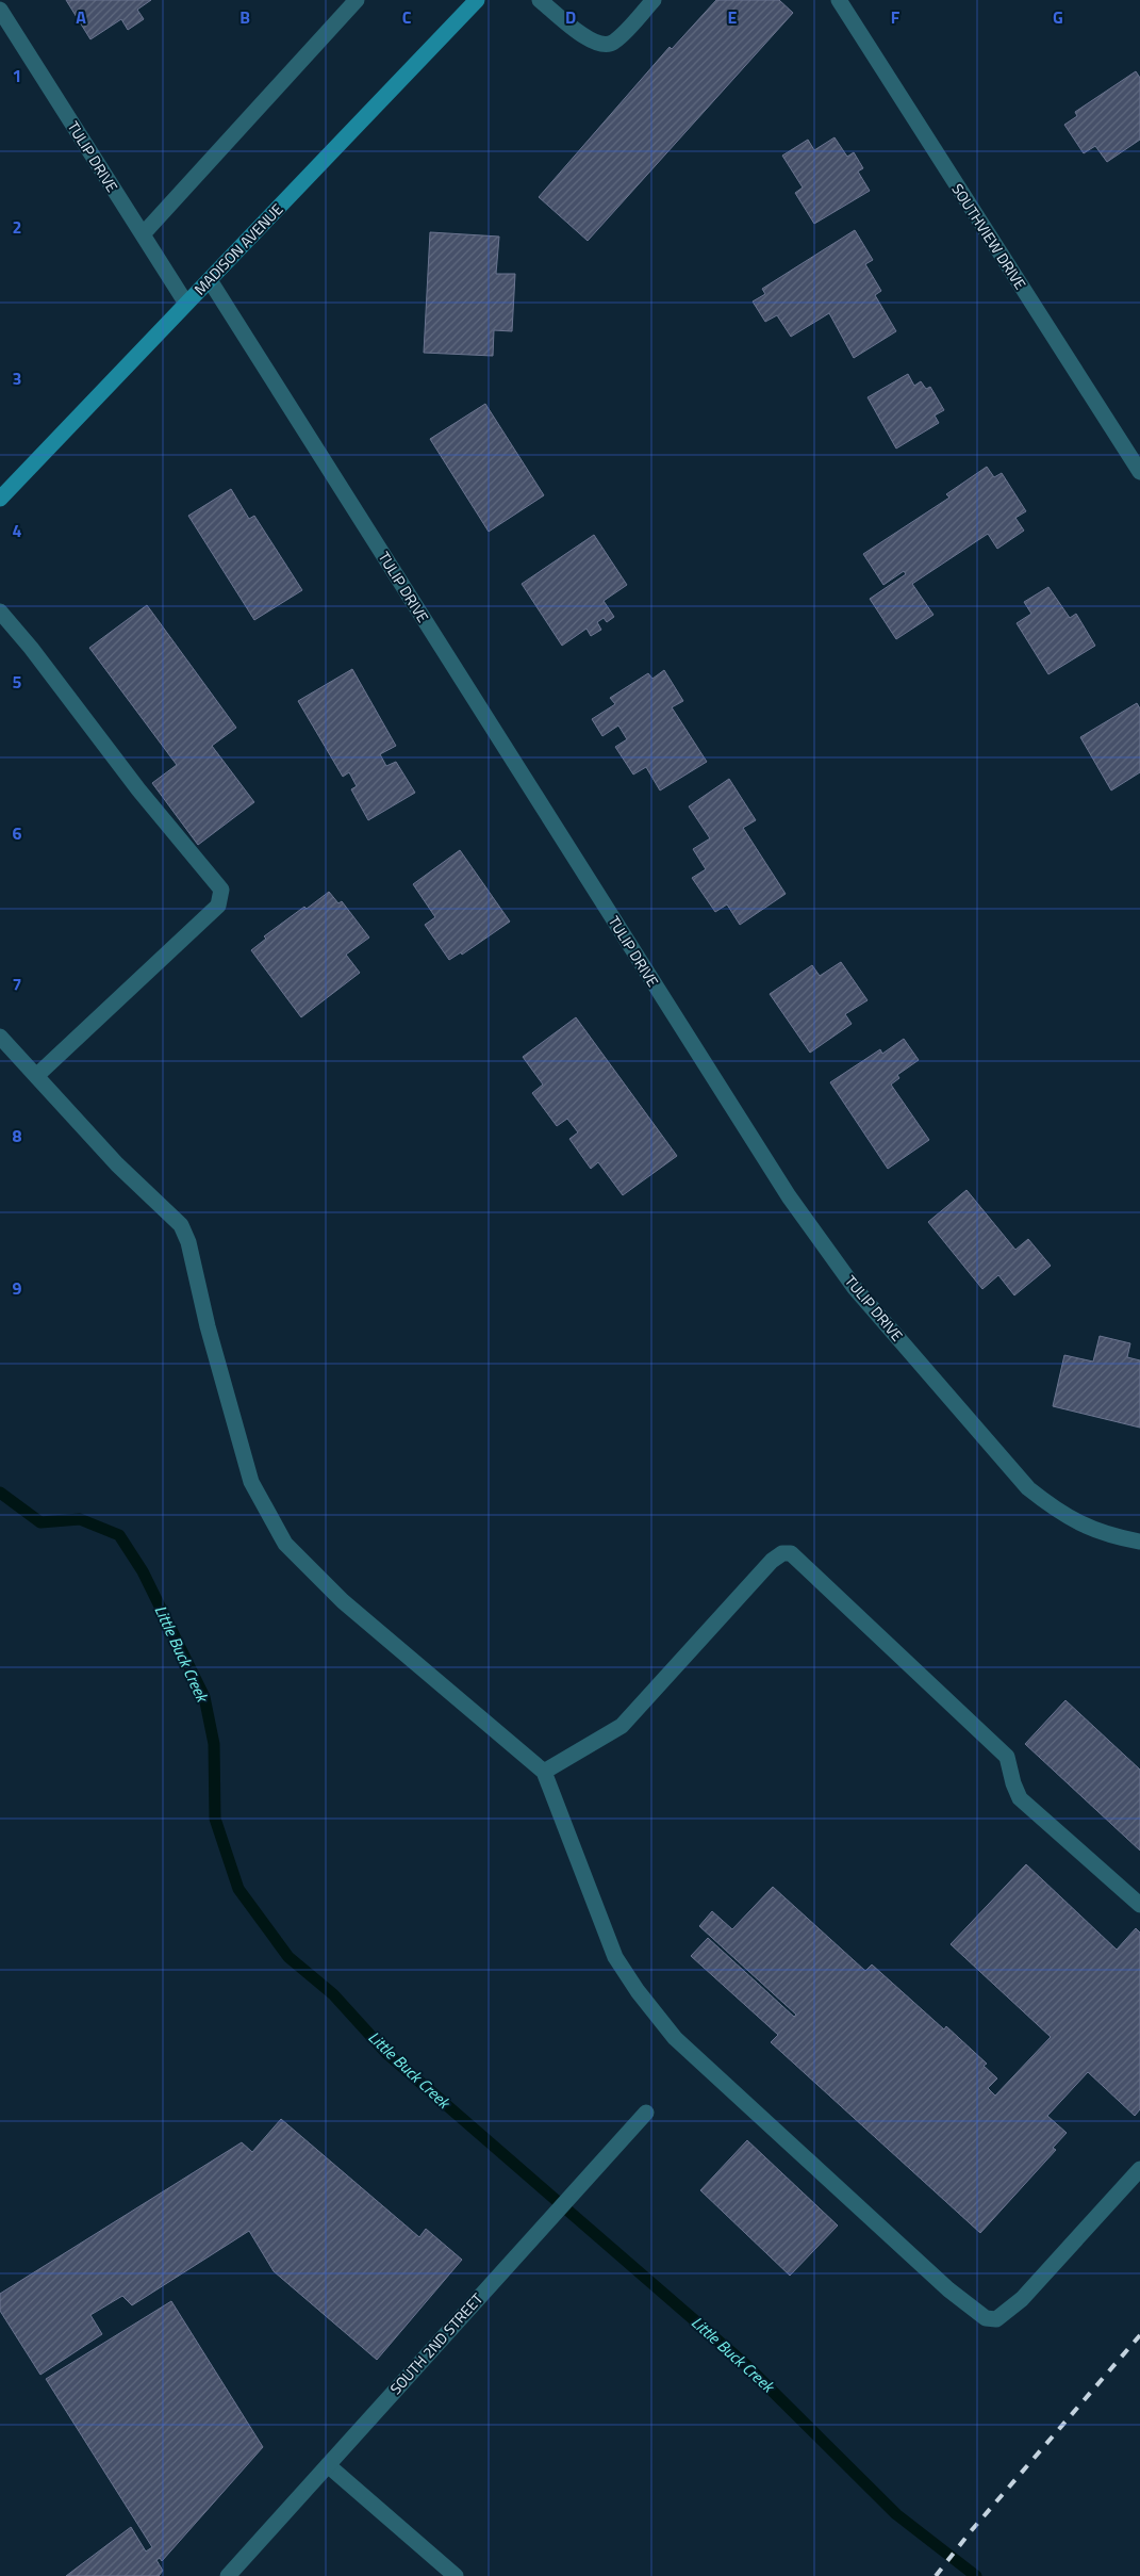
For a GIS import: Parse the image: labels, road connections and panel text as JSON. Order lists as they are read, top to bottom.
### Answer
{
  "streets": {
    "main road": ["MADISON AVENUE"],
    "street": ["TULIP DRIVE", "SOUTHVIEW DRIVE", "SOUTH 2ND STREET"]
  },
  "crossings": [
    ["TULIP DRIVE", "MADISON AVENUE"]
  ],
  "water": ["Little Buck Creek"],
  "grid": {
    "columns": [
      "A",
      "B",
      "C",
      "D",
      "E",
      "F",
      "G"
    ],
    "rows": [
      "1",
      "2",
      "3",
      "4",
      "5",
      "6",
      "7",
      "8",
      "9"
    ]
  }
}
